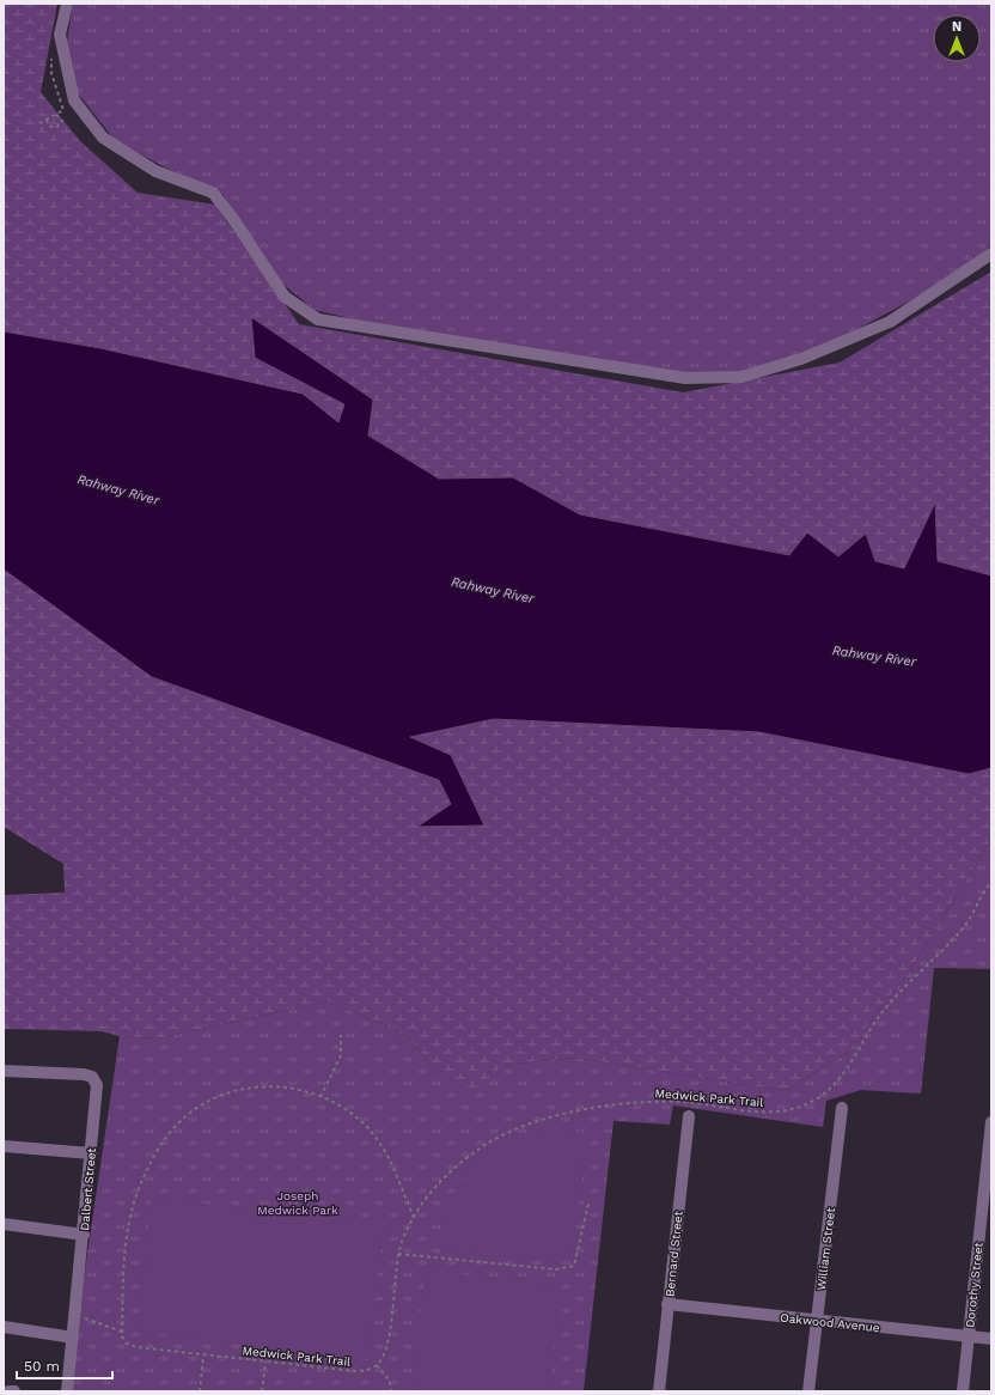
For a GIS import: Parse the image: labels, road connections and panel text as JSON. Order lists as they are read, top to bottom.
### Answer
{
  "streets": {
    "street": [
      "Dalbert Street",
      "William Street",
      "Bernard Street",
      "Dorothy Street",
      "Oakwood Avenue"
    ],
    "path": ["Medwick Park Trail"]
  },
  "crossings": [
    ["William Street", "Oakwood Avenue"],
    ["Bernard Street", "Oakwood Avenue"],
    ["Dorothy Street", "Oakwood Avenue"]
  ],
  "water": ["Rahway River"],
  "parks": ["Joseph Medwick Park"],
  "scale_bar": "50 m",
  "north": "top"
}
